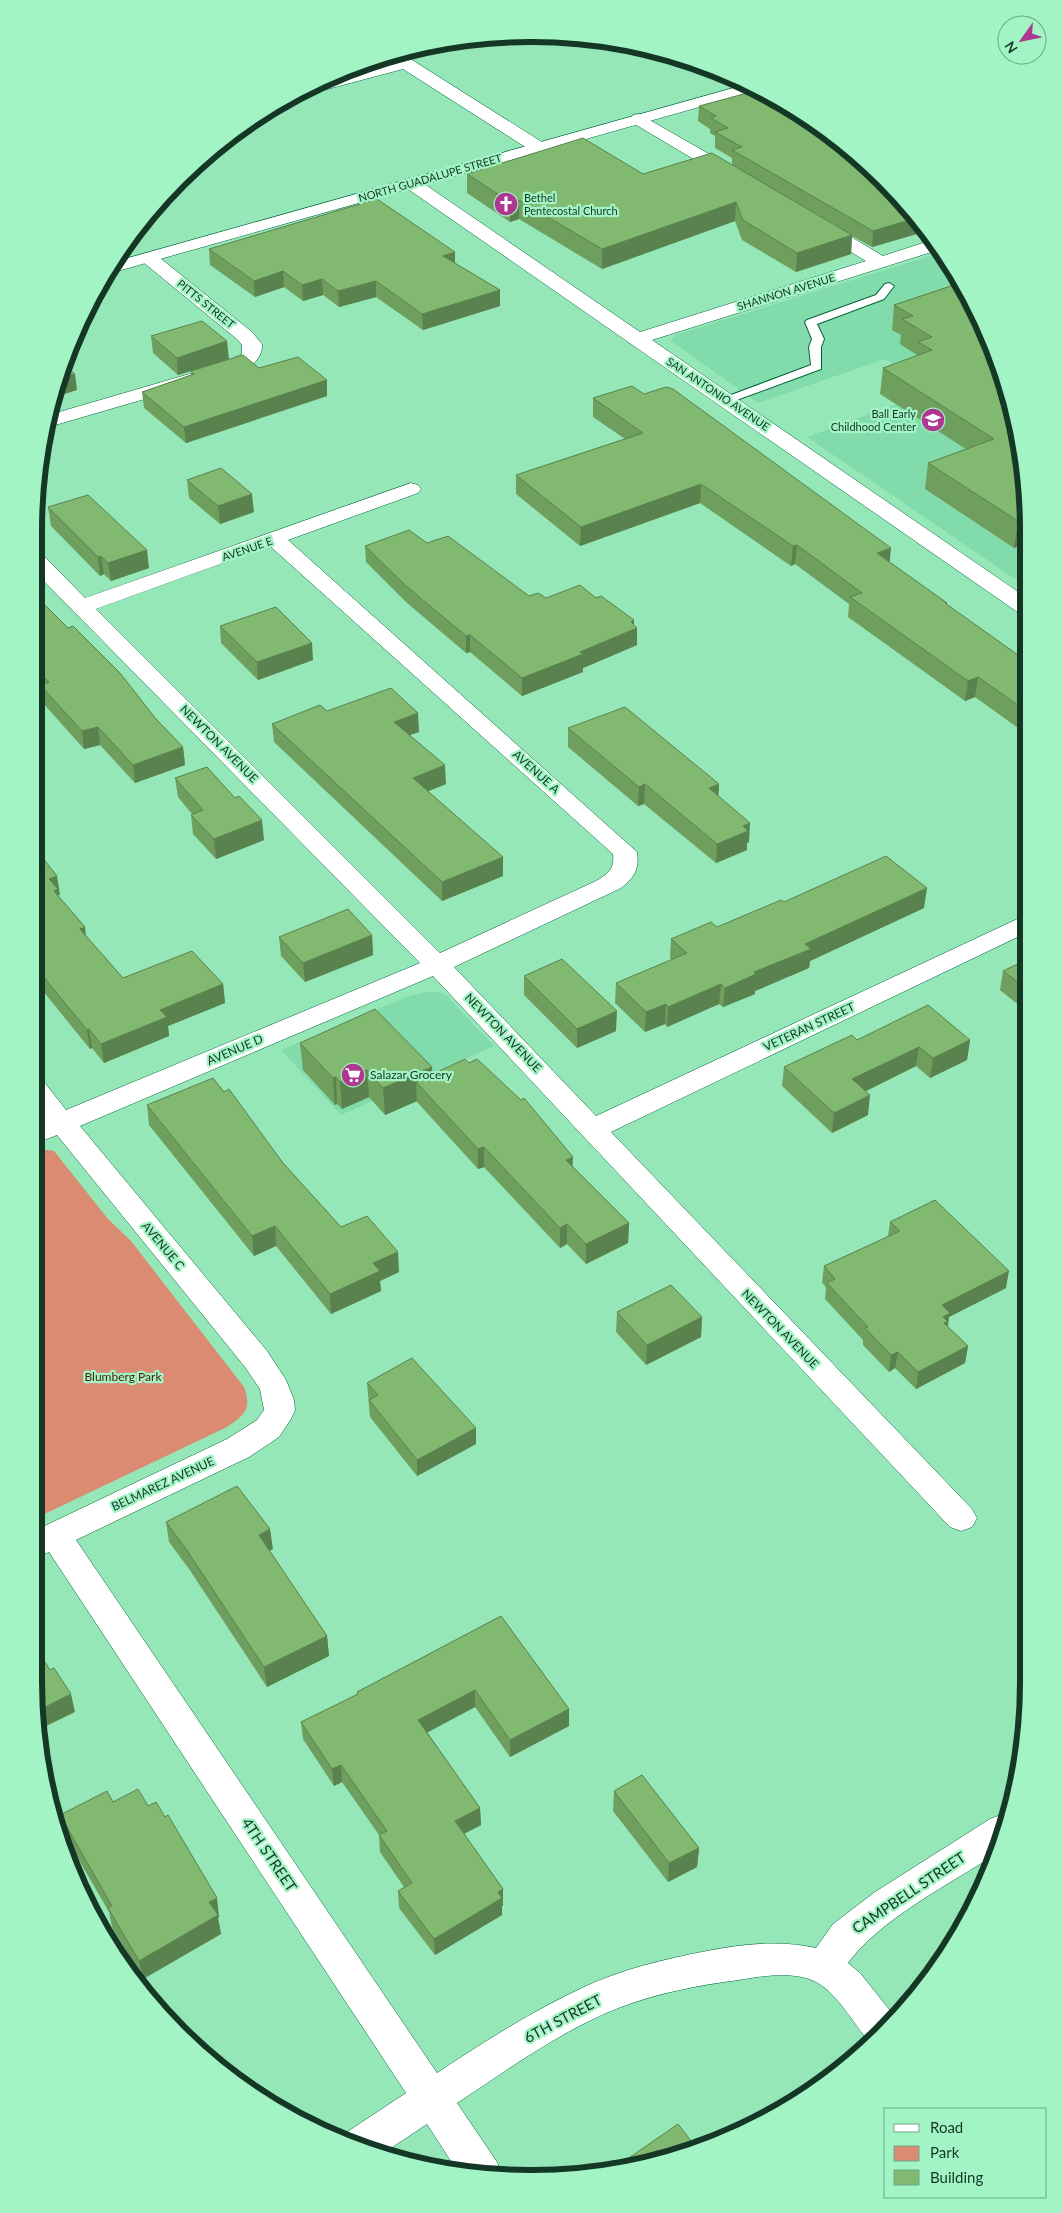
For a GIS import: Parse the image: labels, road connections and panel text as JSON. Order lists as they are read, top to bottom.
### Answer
{
  "streets": {
    "street": [
      "NORTH GUADALUPE STREET",
      "SHANNON AVENUE",
      "PITTS STREET",
      "SAN ANTONIO AVENUE",
      "AVENUE E",
      "NEWTON AVENUE",
      "AVENUE A",
      "VETERAN STREET",
      "AVENUE D",
      "AVENUE C",
      "BELMAREZ AVENUE",
      "4TH STREET",
      "CAMPBELL STREET",
      "6TH STREET"
    ]
  },
  "crossings": [
    ["NORTH GUADALUPE STREET", "PITTS STREET"],
    ["NORTH GUADALUPE STREET", "SAN ANTONIO AVENUE"],
    ["SHANNON AVENUE", "SAN ANTONIO AVENUE"],
    ["AVENUE E", "NEWTON AVENUE"],
    ["AVENUE E", "AVENUE A"],
    ["NEWTON AVENUE", "AVENUE A"],
    ["NEWTON AVENUE", "VETERAN STREET"],
    ["NEWTON AVENUE", "AVENUE D"],
    ["AVENUE A", "AVENUE D"],
    ["AVENUE D", "AVENUE C"],
    ["AVENUE C", "BELMAREZ AVENUE"],
    ["BELMAREZ AVENUE", "4TH STREET"],
    ["4TH STREET", "6TH STREET"],
    ["CAMPBELL STREET", "6TH STREET"]
  ],
  "parks": ["Blumberg Park"],
  "places": {
    "church": ["Bethel Pentecostal Church"],
    "school or university": ["Ball Early Childhood Center"],
    "supermarket": ["Salazar Grocery"]
  },
  "legend": ["Road", "Park", "Building"],
  "north": "bottom left"
}
